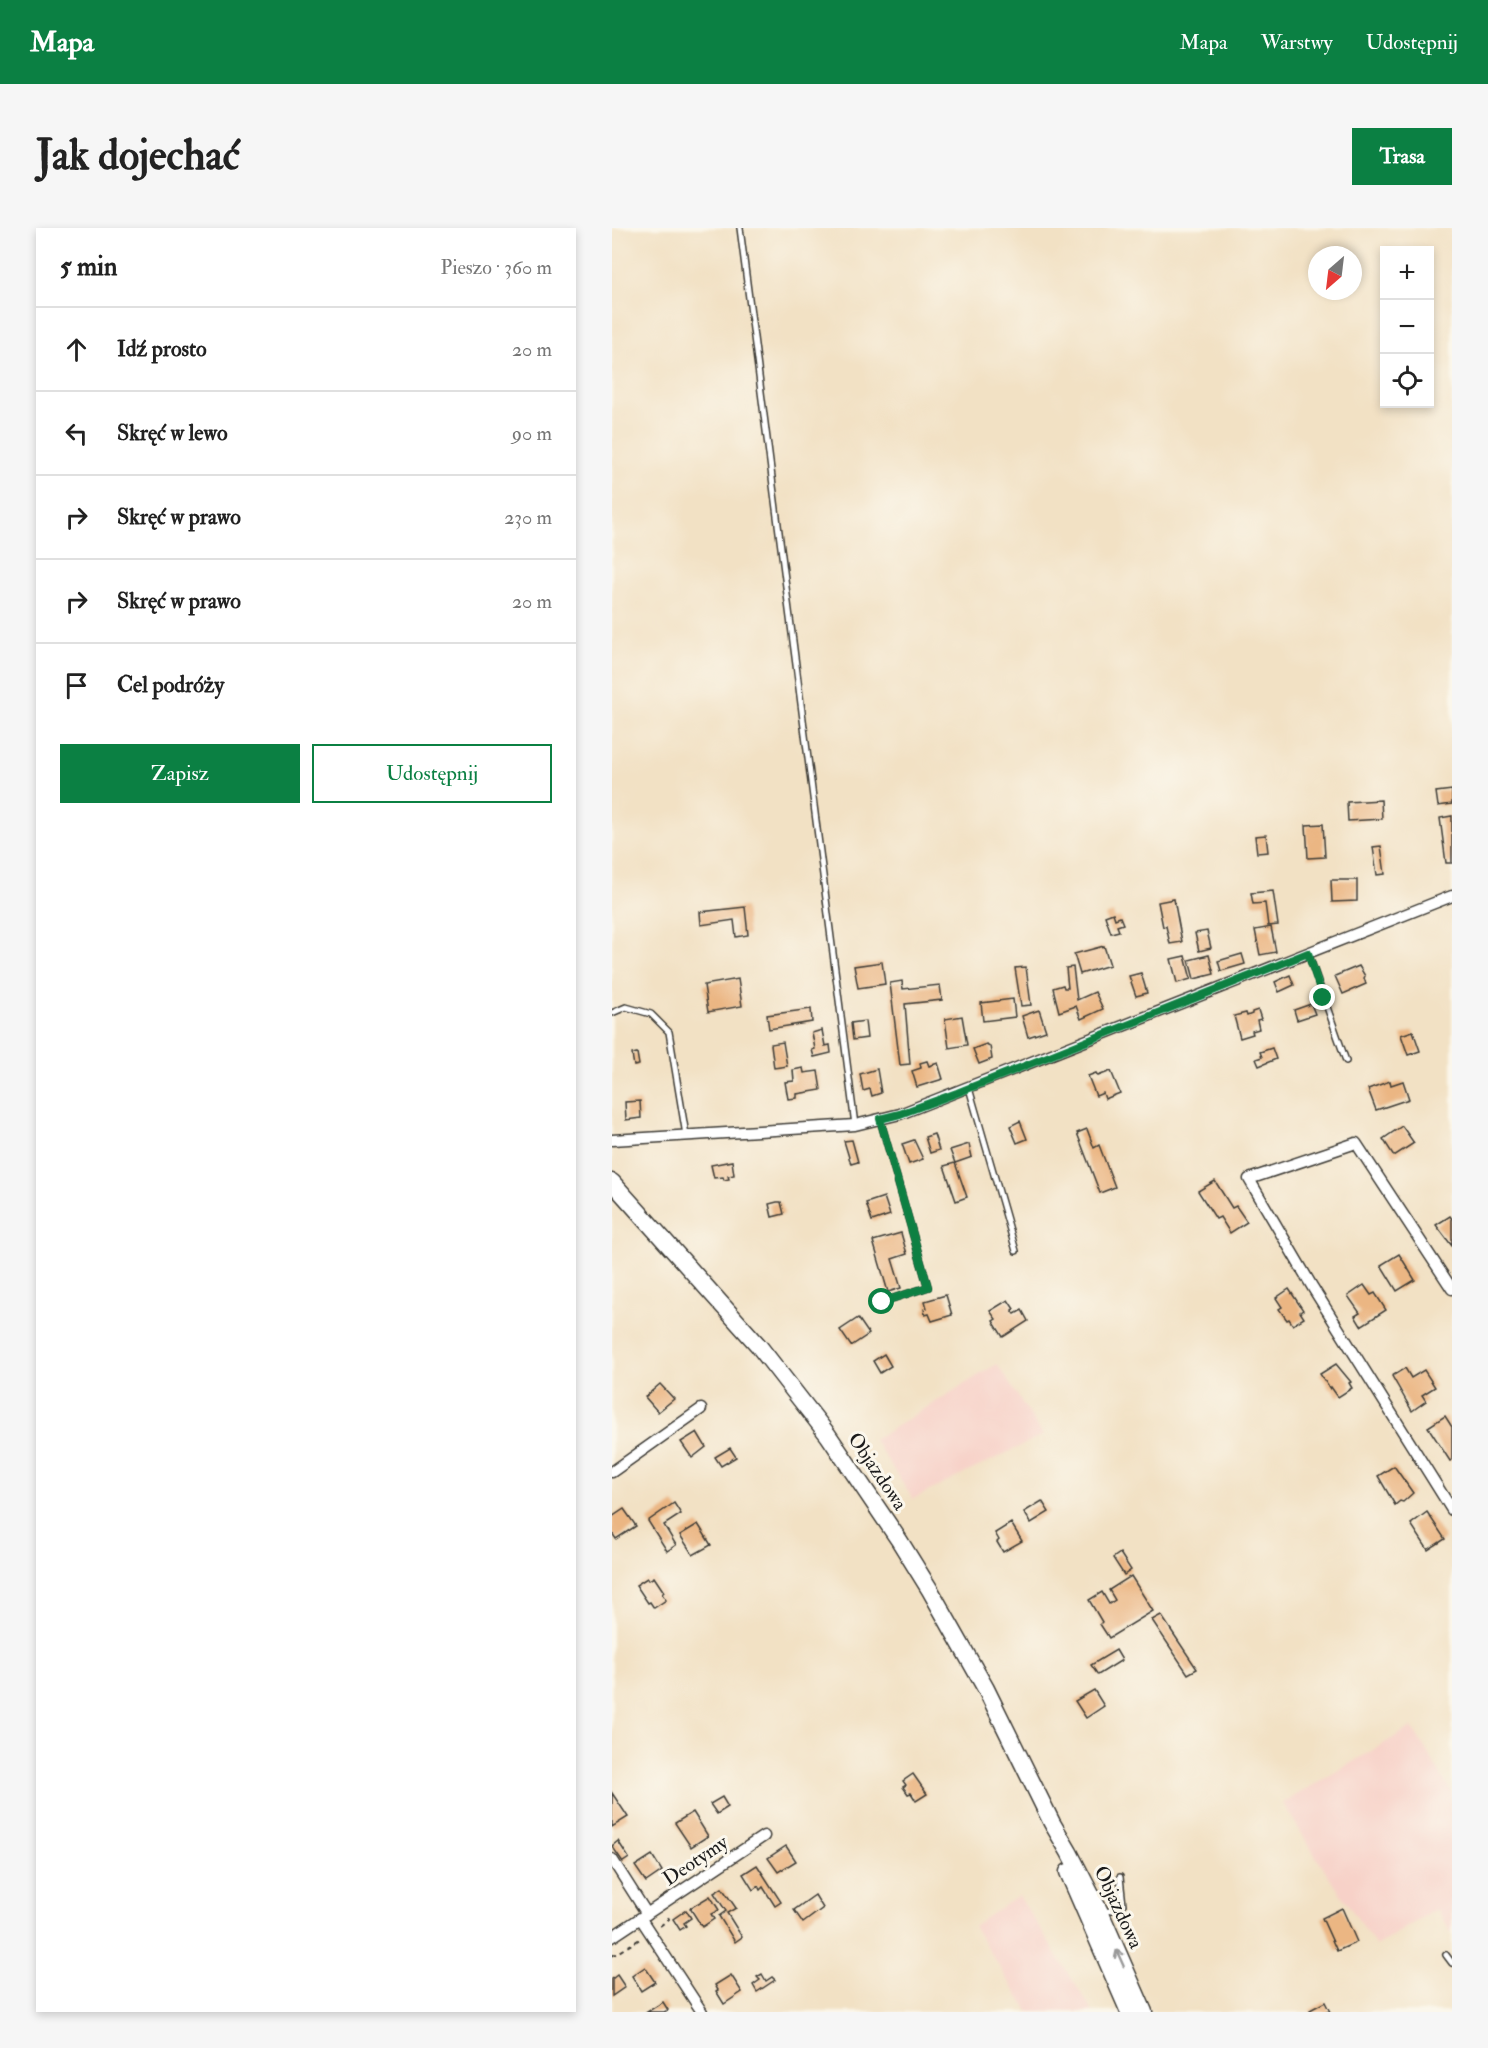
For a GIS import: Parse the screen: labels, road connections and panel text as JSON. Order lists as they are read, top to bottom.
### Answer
{
  "streets": {
    "main road": ["Objazdowa"],
    "street": ["Deotymy"]
  },
  "north": "bottom left",
  "page": {
    "header": "Mapa",
    "nav": ["Mapa", "Warstwy", "Udostępnij"],
    "buttons": [
      "Trasa",
      ["Zapisz", "Udostępnij"]
    ],
    "title": "Jak dojechać",
    "heading": ["5 min", "Pieszo · 360 m"],
    "map_buttons": ["+", "−"],
    "list": [
      ["Idź prosto", "20 m"],
      ["Skręć w lewo", "90 m"],
      ["Skręć w prawo", "230 m"],
      ["Skręć w prawo", "20 m"],
      "Cel podróży"
    ]
  }
}
